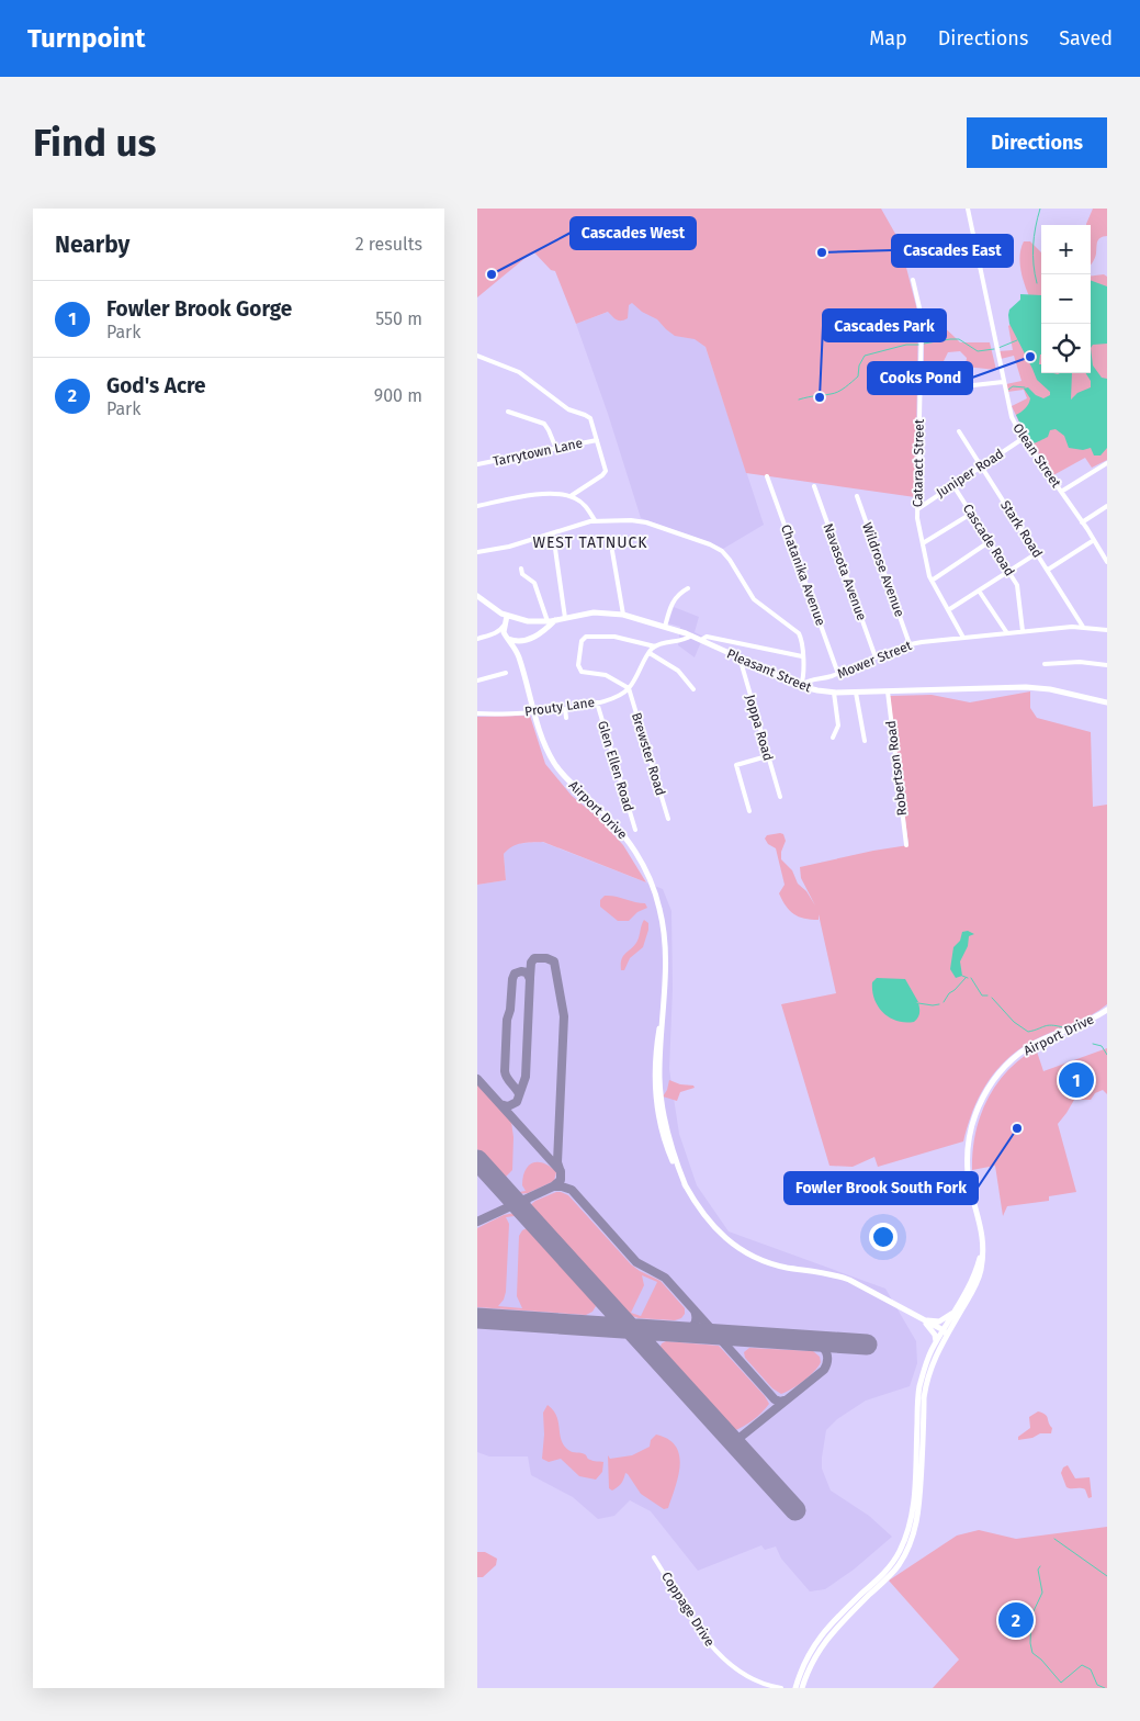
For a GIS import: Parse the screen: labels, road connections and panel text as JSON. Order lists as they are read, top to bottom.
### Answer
{
  "streets": {
    "main road": ["Pleasant Street", "Airport Drive"],
    "street": [
      "Tarrytown Lane",
      "Olean Street",
      "Cataract Street",
      "Juniper Road",
      "Stark Road",
      "Cascade Road",
      "Wildrose Avenue",
      "Navasota Avenue",
      "Chatanika Avenue",
      "Mower Street",
      "Prouty Lane",
      "Joppa Road",
      "Brewster Road",
      "Glen Ellen Road",
      "Robertson Road",
      "Coppage Drive"
    ]
  },
  "crossings": [
    ["Olean Street", "Juniper Road"],
    ["Cataract Street", "Juniper Road"],
    ["Cataract Street", "Mower Street"],
    ["Juniper Road", "Stark Road"],
    ["Juniper Road", "Cascade Road"],
    ["Stark Road", "Mower Street"],
    ["Cascade Road", "Mower Street"],
    ["Wildrose Avenue", "Mower Street"],
    ["Navasota Avenue", "Mower Street"],
    ["Chatanika Avenue", "Mower Street"],
    ["Mower Street", "Pleasant Street"],
    ["Pleasant Street", "Joppa Road"],
    ["Pleasant Street", "Robertson Road"],
    ["Prouty Lane", "Brewster Road"],
    ["Prouty Lane", "Glen Ellen Road"],
    ["Prouty Lane", "Airport Drive"]
  ],
  "districts": ["WEST TATNUCK"],
  "places": [
    "Cascades East",
    "Cascades West",
    "Cooks Pond",
    "Cascades Park",
    "Fowler Brook South Fork"
  ],
  "page": {
    "header": "Turnpoint",
    "nav": ["Map", "Directions", "Saved"],
    "buttons": "Directions",
    "title": "Find us",
    "heading": ["Nearby", "2 results"],
    "map_buttons": ["+", "−"],
    "list": [
      {
        "mark": "1",
        "name": "Fowler Brook Gorge",
        "note": "Park",
        "value": "550 m"
      },
      {
        "mark": "2",
        "name": "God's Acre",
        "note": "Park",
        "value": "900 m"
      }
    ],
    "pins": ["1", "2"]
  }
}
